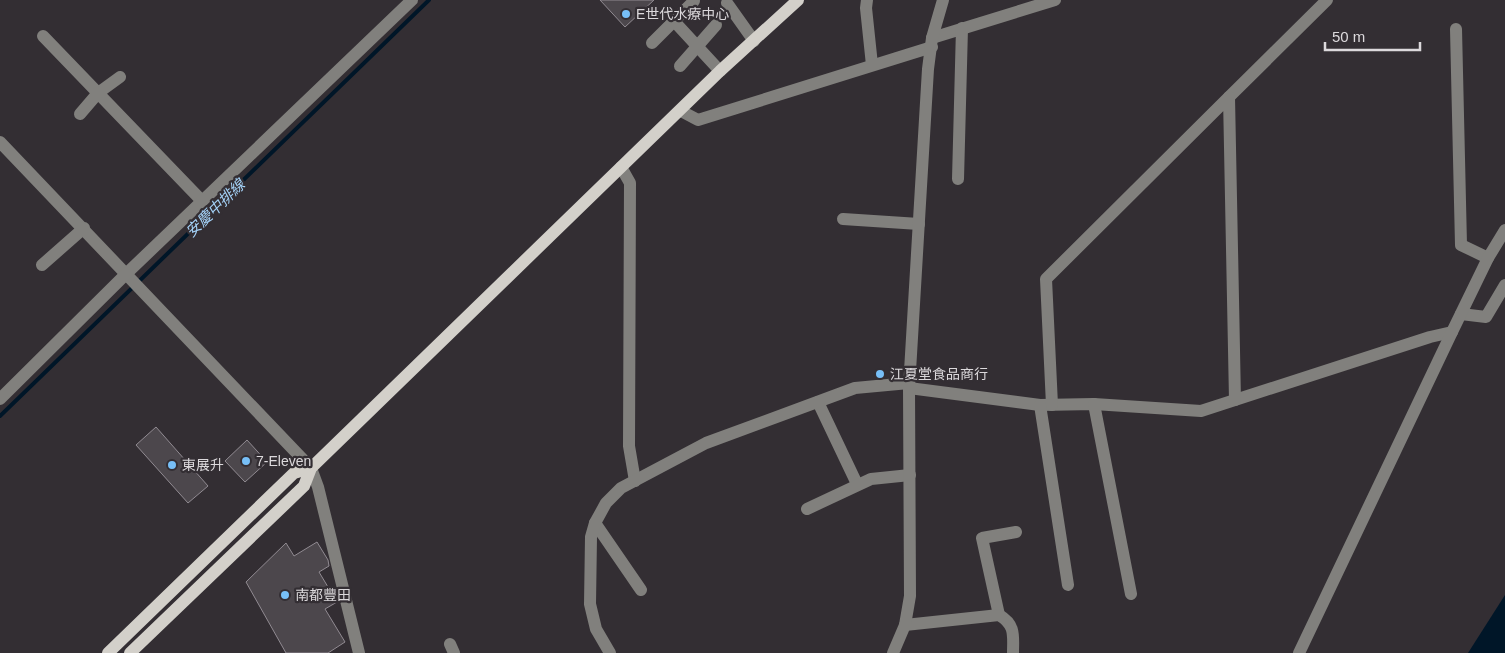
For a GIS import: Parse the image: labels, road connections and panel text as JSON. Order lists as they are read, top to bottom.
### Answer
{
  "water": ["安慶中排線"],
  "places": [
    "E世代水療中心",
    "江夏堂食品商行",
    "7-Eleven",
    "東展升",
    "南都豐田"
  ],
  "scale_bar": "50 m"
}
